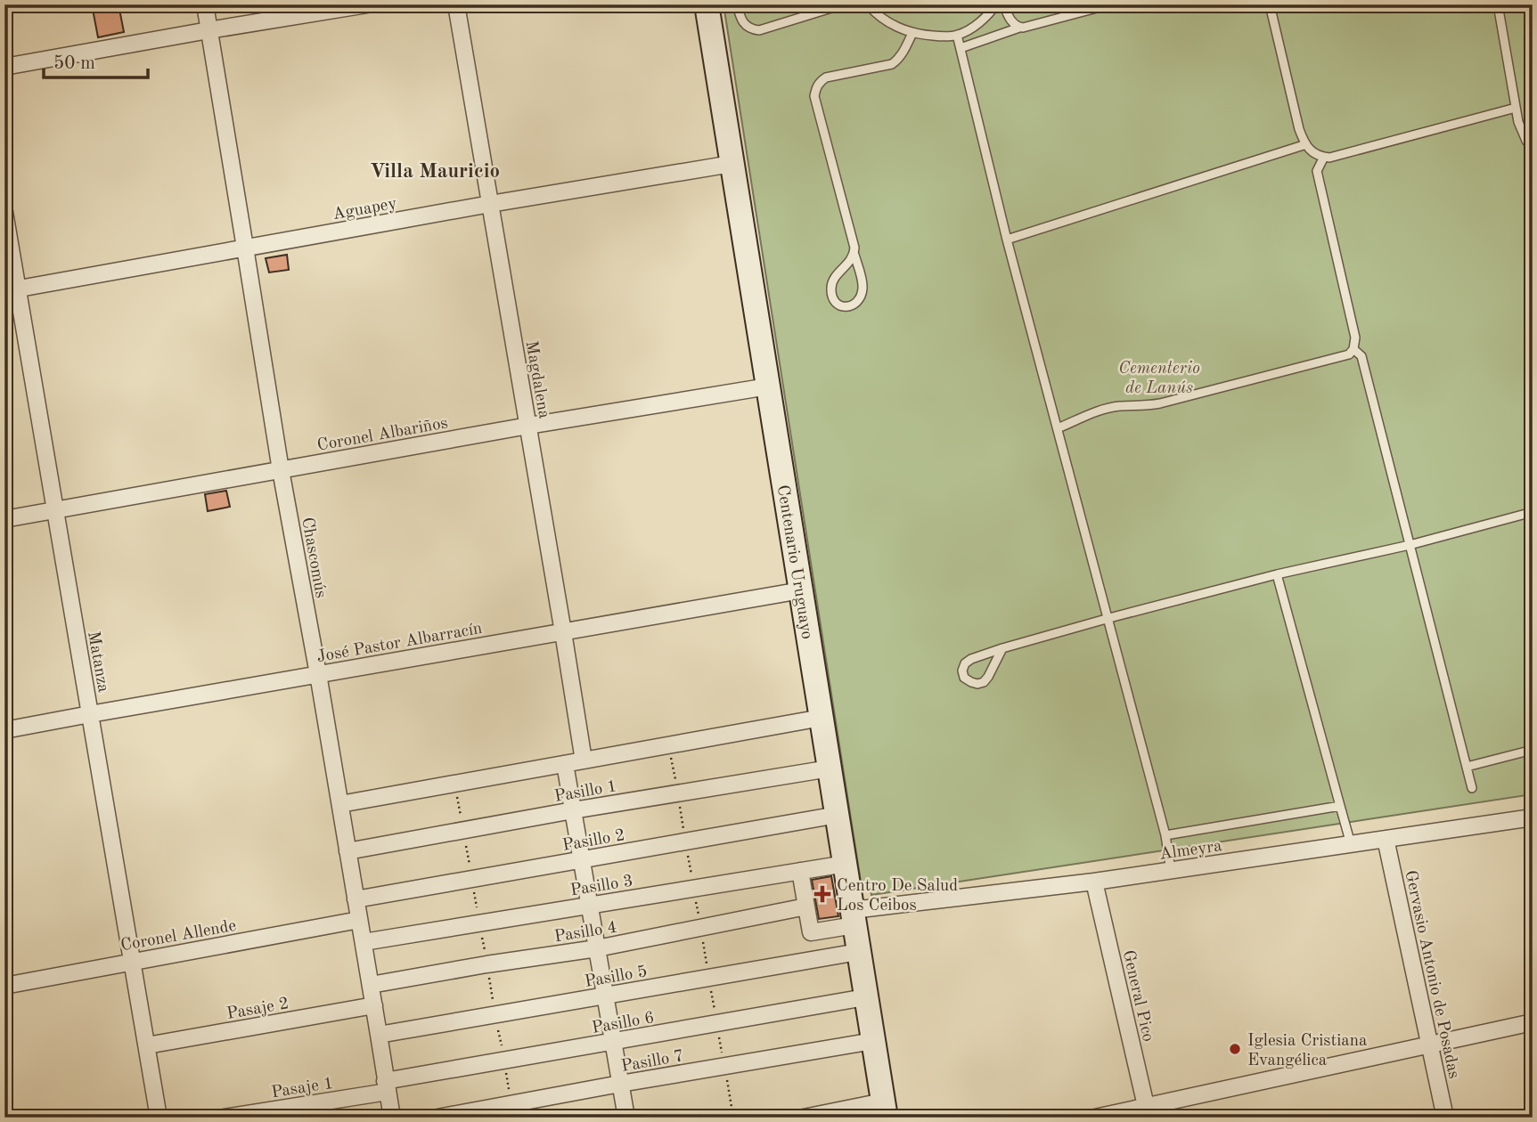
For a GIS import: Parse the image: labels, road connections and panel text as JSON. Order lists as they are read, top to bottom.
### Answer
{
  "streets": {
    "main road": ["Centenario Uruguayo"],
    "street": [
      "Aguapey",
      "Magdalena",
      "Coronel Albariños",
      "Chascomús",
      "José Pastor Albarracín",
      "Matanza",
      "Pasillo 1",
      "Pasillo 2",
      "Almeyra",
      "Pasillo 3",
      "Pasillo 4",
      "Coronel Allende",
      "Gervasio Antonio de Posadas",
      "Pasillo 5",
      "General Pico",
      "Pasaje 2",
      "Pasillo 6",
      "Pasillo 7",
      "Pasaje 1"
    ]
  },
  "crossings": [
    ["Aguapey", "Magdalena"],
    ["Aguapey", "Chascomús"],
    ["Aguapey", "Centenario Uruguayo"],
    ["Aguapey", "Matanza"],
    ["Magdalena", "Coronel Albariños"],
    ["Magdalena", "José Pastor Albarracín"],
    ["Coronel Albariños", "Chascomús"],
    ["Coronel Albariños", "Centenario Uruguayo"],
    ["Coronel Albariños", "Matanza"],
    ["Chascomús", "José Pastor Albarracín"],
    ["Chascomús", "Pasillo 1"],
    ["Chascomús", "Pasillo 2"],
    ["Chascomús", "Pasillo 3"],
    ["Chascomús", "Pasillo 4"],
    ["Chascomús", "Coronel Allende"],
    ["Chascomús", "Pasillo 5"],
    ["Chascomús", "Pasaje 2"],
    ["Chascomús", "Pasillo 6"],
    ["Chascomús", "Pasaje 1"],
    ["Centenario Uruguayo", "José Pastor Albarracín"],
    ["Centenario Uruguayo", "Pasillo 1"],
    ["Centenario Uruguayo", "Pasillo 2"],
    ["Centenario Uruguayo", "Almeyra"],
    ["Centenario Uruguayo", "Pasillo 3"],
    ["Centenario Uruguayo", "Pasillo 5"],
    ["Centenario Uruguayo", "Pasillo 6"],
    ["Centenario Uruguayo", "Pasillo 7"],
    ["José Pastor Albarracín", "Matanza"],
    ["Matanza", "Coronel Allende"],
    ["Matanza", "Pasaje 2"],
    ["Almeyra", "Pasillo 4"],
    ["Almeyra", "Gervasio Antonio de Posadas"],
    ["Almeyra", "General Pico"],
    ["Pasillo 6", "Pasaje 1"]
  ],
  "districts": ["Villa Mauricio"],
  "parks": ["Cementerio de Lanús"],
  "places": {
    "health": ["Centro De Salud Los Ceibos"],
    "other": ["Iglesia Cristiana Evangélica"]
  },
  "scale_bar": "50 m"
}
